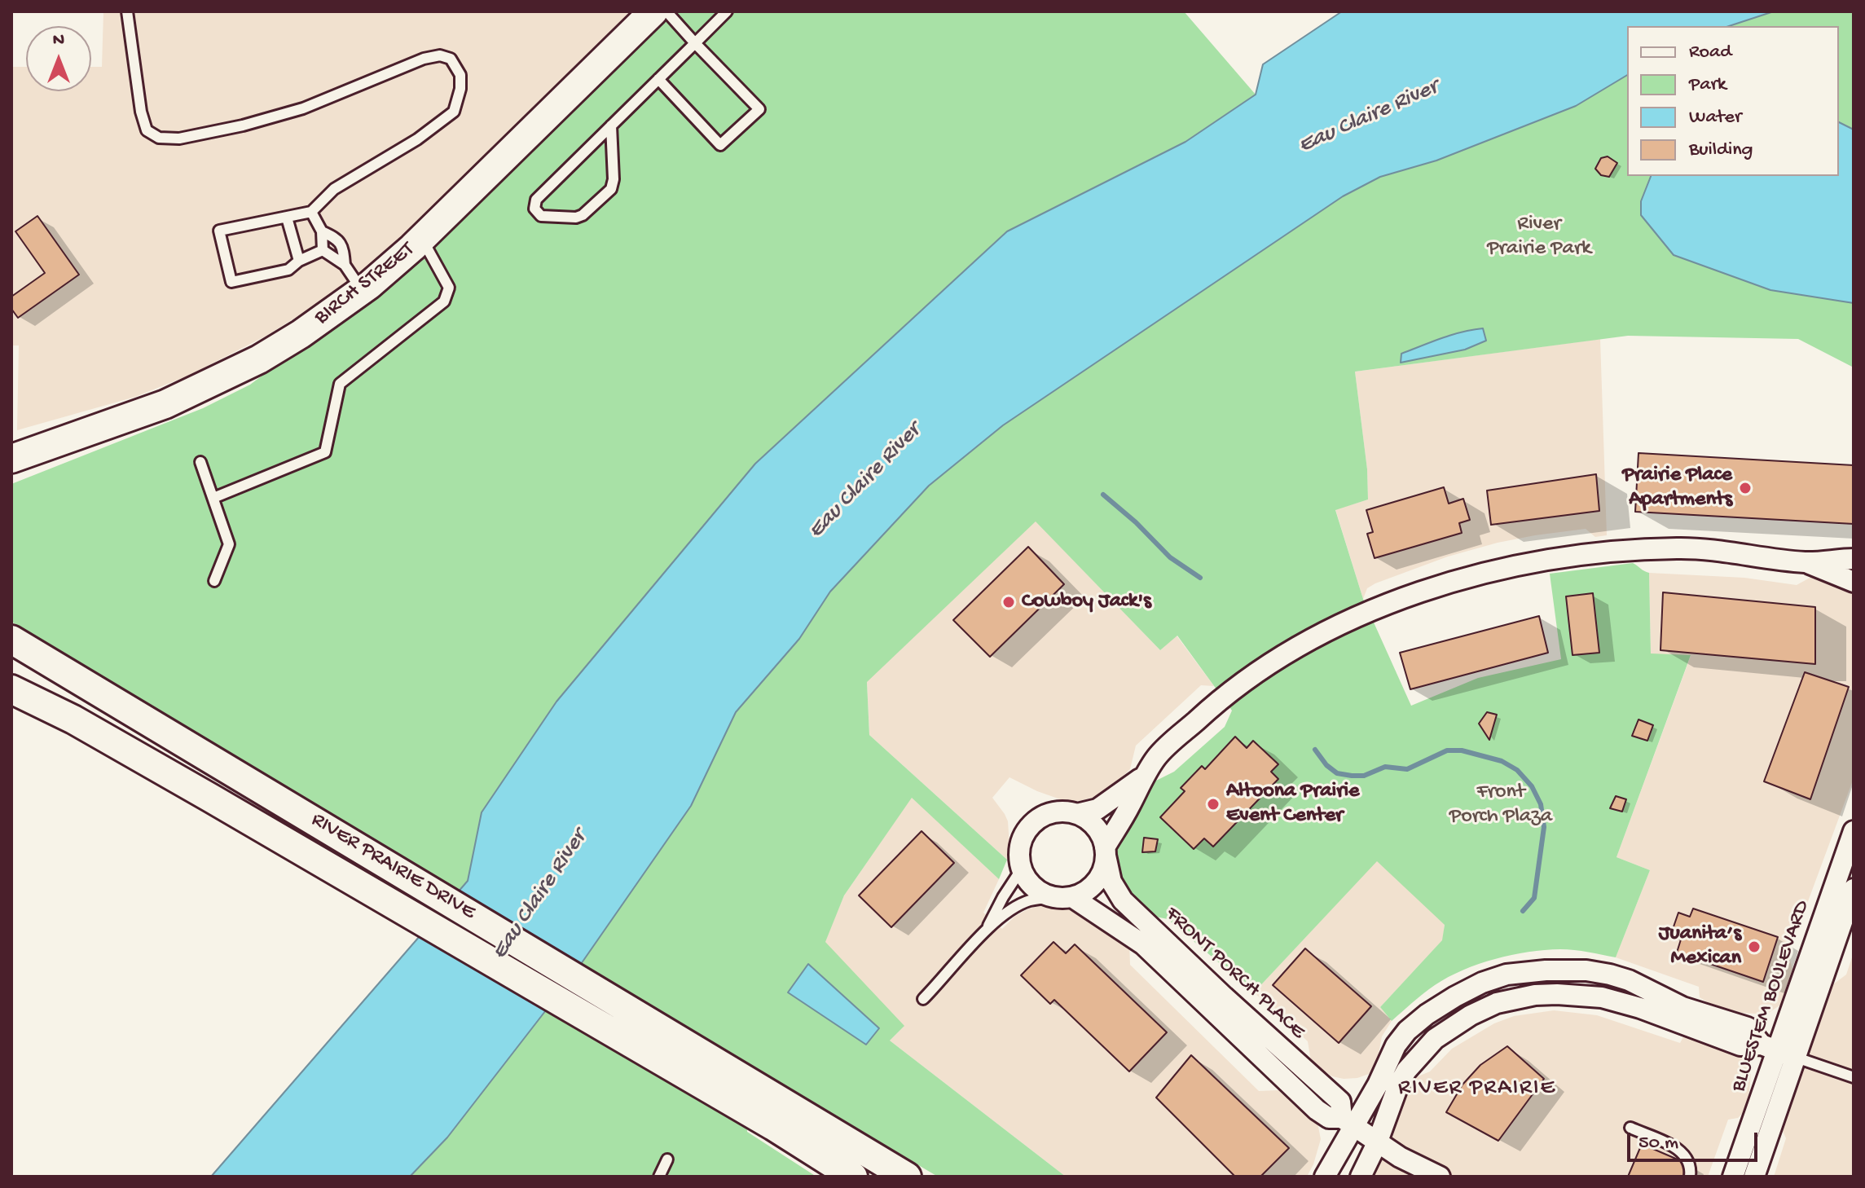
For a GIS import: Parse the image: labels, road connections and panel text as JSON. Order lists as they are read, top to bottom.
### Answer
{
  "streets": {
    "main road": ["BIRCH STREET", "RIVER PRAIRIE DRIVE"],
    "street": ["FRONT PORCH PLACE", "BLUESTEM BOULEVARD"]
  },
  "districts": ["RIVER PRAIRIE"],
  "water": ["Eau Claire River"],
  "parks": ["River Prairie Park", "Front Porch Plaza"],
  "places": [
    "Prairie Place Apartments",
    "Cowboy Jack's",
    "Altoona Prairie Event Center",
    "Juanita’s Mexican"
  ],
  "legend": [
    "Road",
    "Park",
    "Water",
    "Building"
  ],
  "scale_bar": "50 m",
  "north": "top"
}
